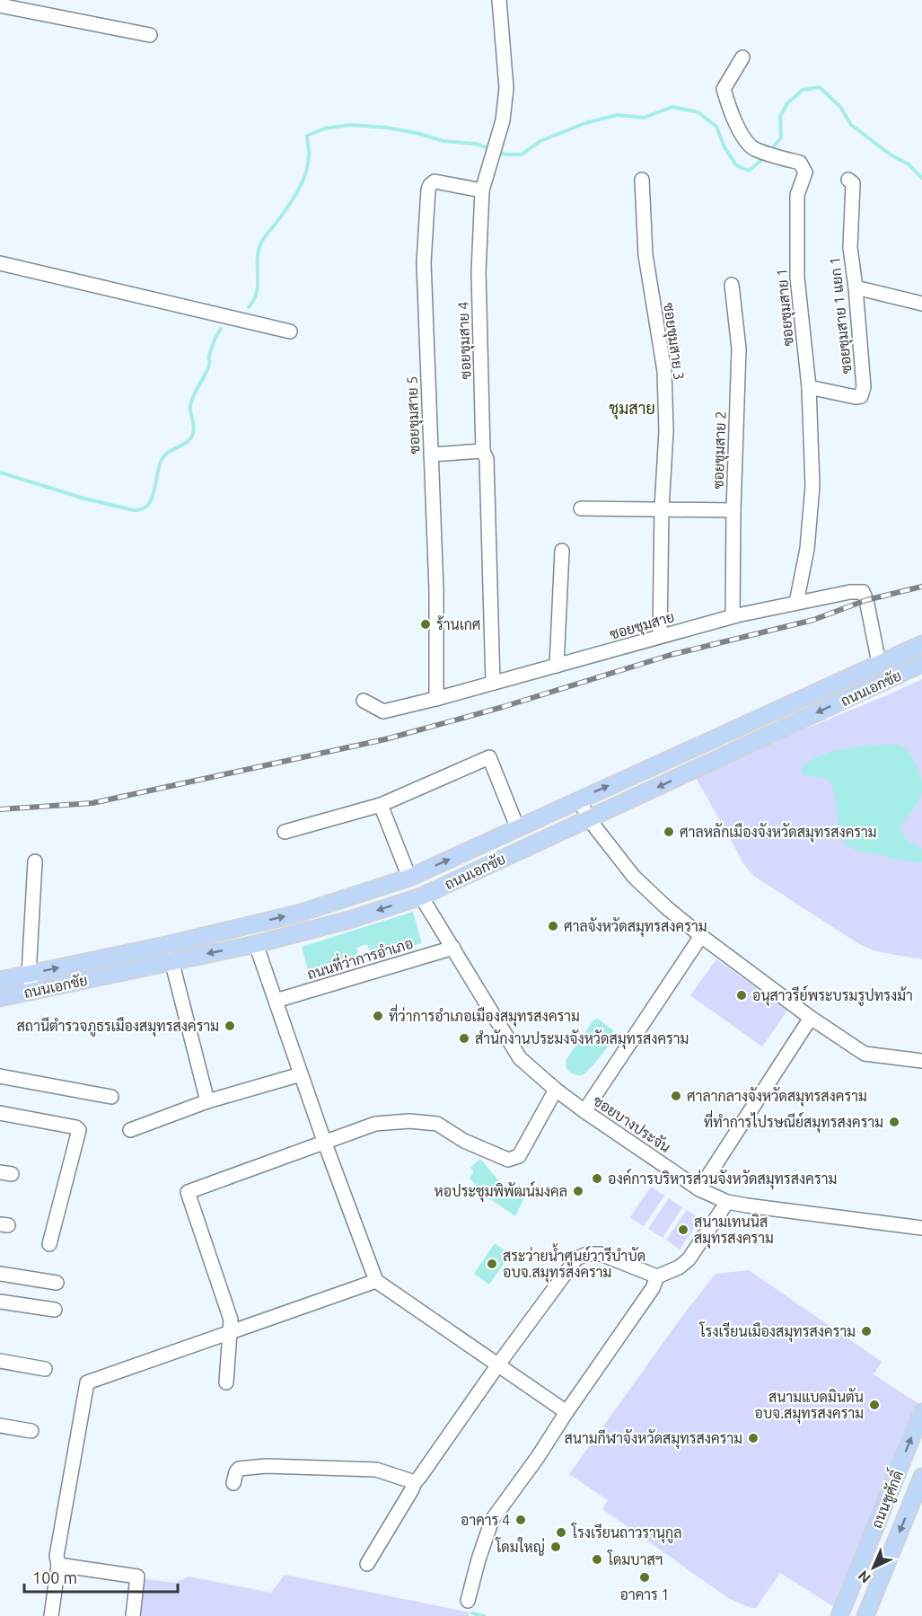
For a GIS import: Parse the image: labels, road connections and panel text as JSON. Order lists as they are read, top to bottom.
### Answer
{
  "streets": {
    "main road": ["ถนนเอกชัย", "ถนนชูศักดิ์"],
    "street": [
      "ซอยชุมสาย 1",
      "ซอยชุมสาย 1 แยก 1",
      "ซอยชุมสาย 4",
      "ซอยชุมสาย 3",
      "ซอยชุมสาย 5",
      "ซอยชุมสาย 2",
      "ซอยชุมสาย",
      "ถนนที่ว่าการอำเภอ",
      "ซอยบางประจัน"
    ]
  },
  "crossings": [
    ["ซอยชุมสาย 1", "ซอยชุมสาย 1 แยก 1"],
    ["ซอยชุมสาย 1", "ซอยชุมสาย"],
    ["ซอยชุมสาย 4", "ซอยชุมสาย 5"],
    ["ซอยชุมสาย 4", "ซอยชุมสาย"],
    ["ซอยชุมสาย 3", "ซอยชุมสาย"],
    ["ซอยชุมสาย 5", "ซอยชุมสาย"],
    ["ซอยชุมสาย 2", "ซอยชุมสาย"],
    ["ซอยชุมสาย", "ถนนเอกชัย"],
    ["ถนนเอกชัย", "ซอยบางประจัน"],
    ["ถนนที่ว่าการอำเภอ", "ซอยบางประจัน"]
  ],
  "districts": ["ชุมสาย"],
  "places": [
    "ร้านเกศ",
    "ศาลหลักเมืองจังหวัดสมุทรสงคราม",
    "ศาลจังหวัดสมุทรสงคราม",
    "อนุสาวรีย์พระบรมรูปทรงม้า",
    "ที่ว่าการอำเภอเมืองสมุทรสงคราม",
    "สถานีตำรวจภูธรเมืองสมุทรสงคราม",
    "สำนักงานประมงจังหวัดสมุทรสงคราม",
    "ศาลากลางจังหวัดสมุทรสงคราม",
    "ที่ทำการไปรษณีย์สมุทรสงคราม",
    "องค์การบริหารส่วนจังหวัดสมุทรสงคราม",
    "หอประชุมพิพัฒน์มงคล",
    "สนามเทนนิส สมุทรสงคราม",
    "สระว่ายน้ำศูนย์วารีบำบัด อบจ.สมุทรสงคราม",
    "โรงเรียนเมืองสมุทรสงคราม",
    "สนามแบดมินตัน อบจ.สมุทรสงคราม",
    "สนามกีฬาจังหวัดสมุทรสงคราม",
    "อาคาร 4",
    "โรงเรียนถาวรานุกูล",
    "โดมใหญ่",
    "โดมบาสฯ",
    "อาคาร 1"
  ],
  "scale_bar": "100 m",
  "north": "bottom left"
}
